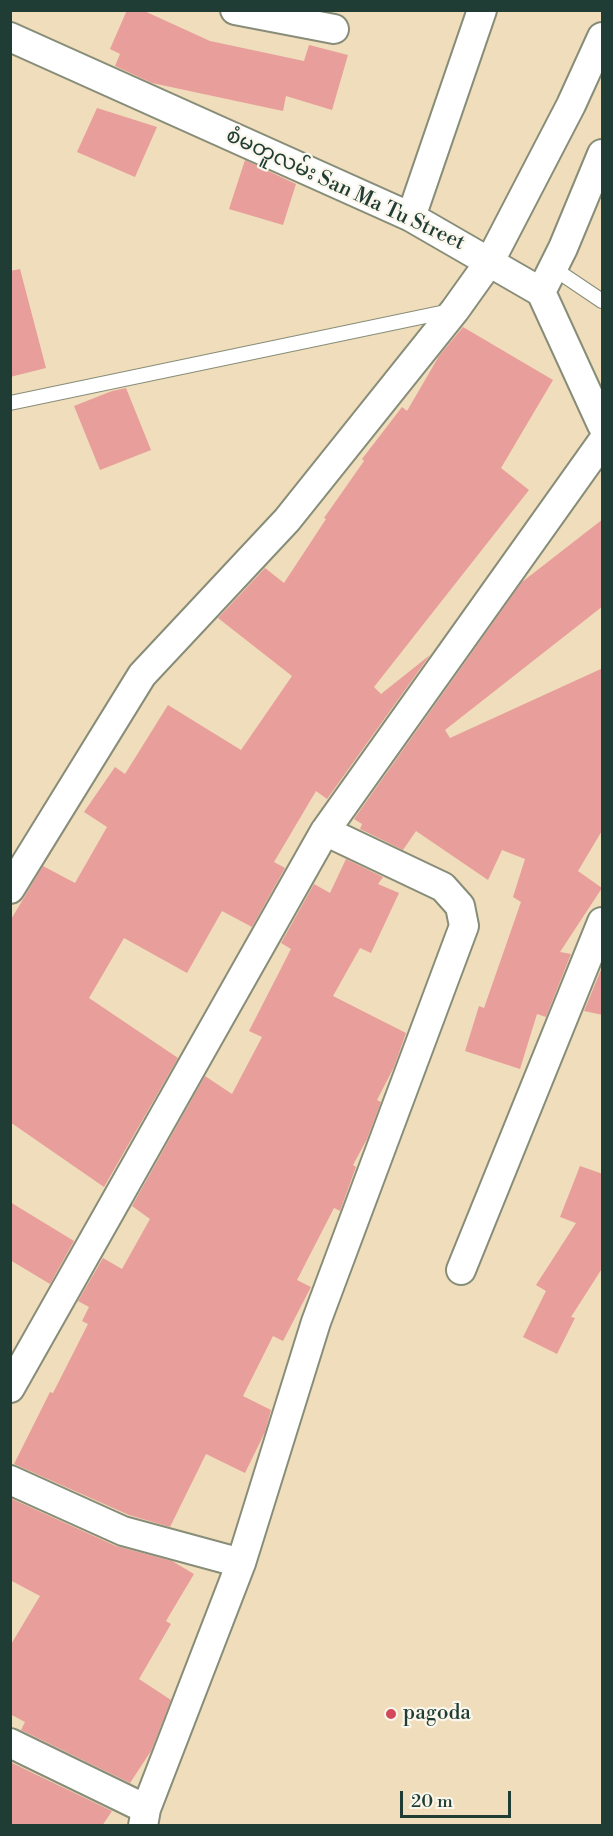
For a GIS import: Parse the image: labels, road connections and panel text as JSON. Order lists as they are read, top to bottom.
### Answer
{
  "streets": {
    "street": ["စံမတူလမ်း San Ma Tu Street"]
  },
  "places": ["pagoda"],
  "scale_bar": "20 m"
}
